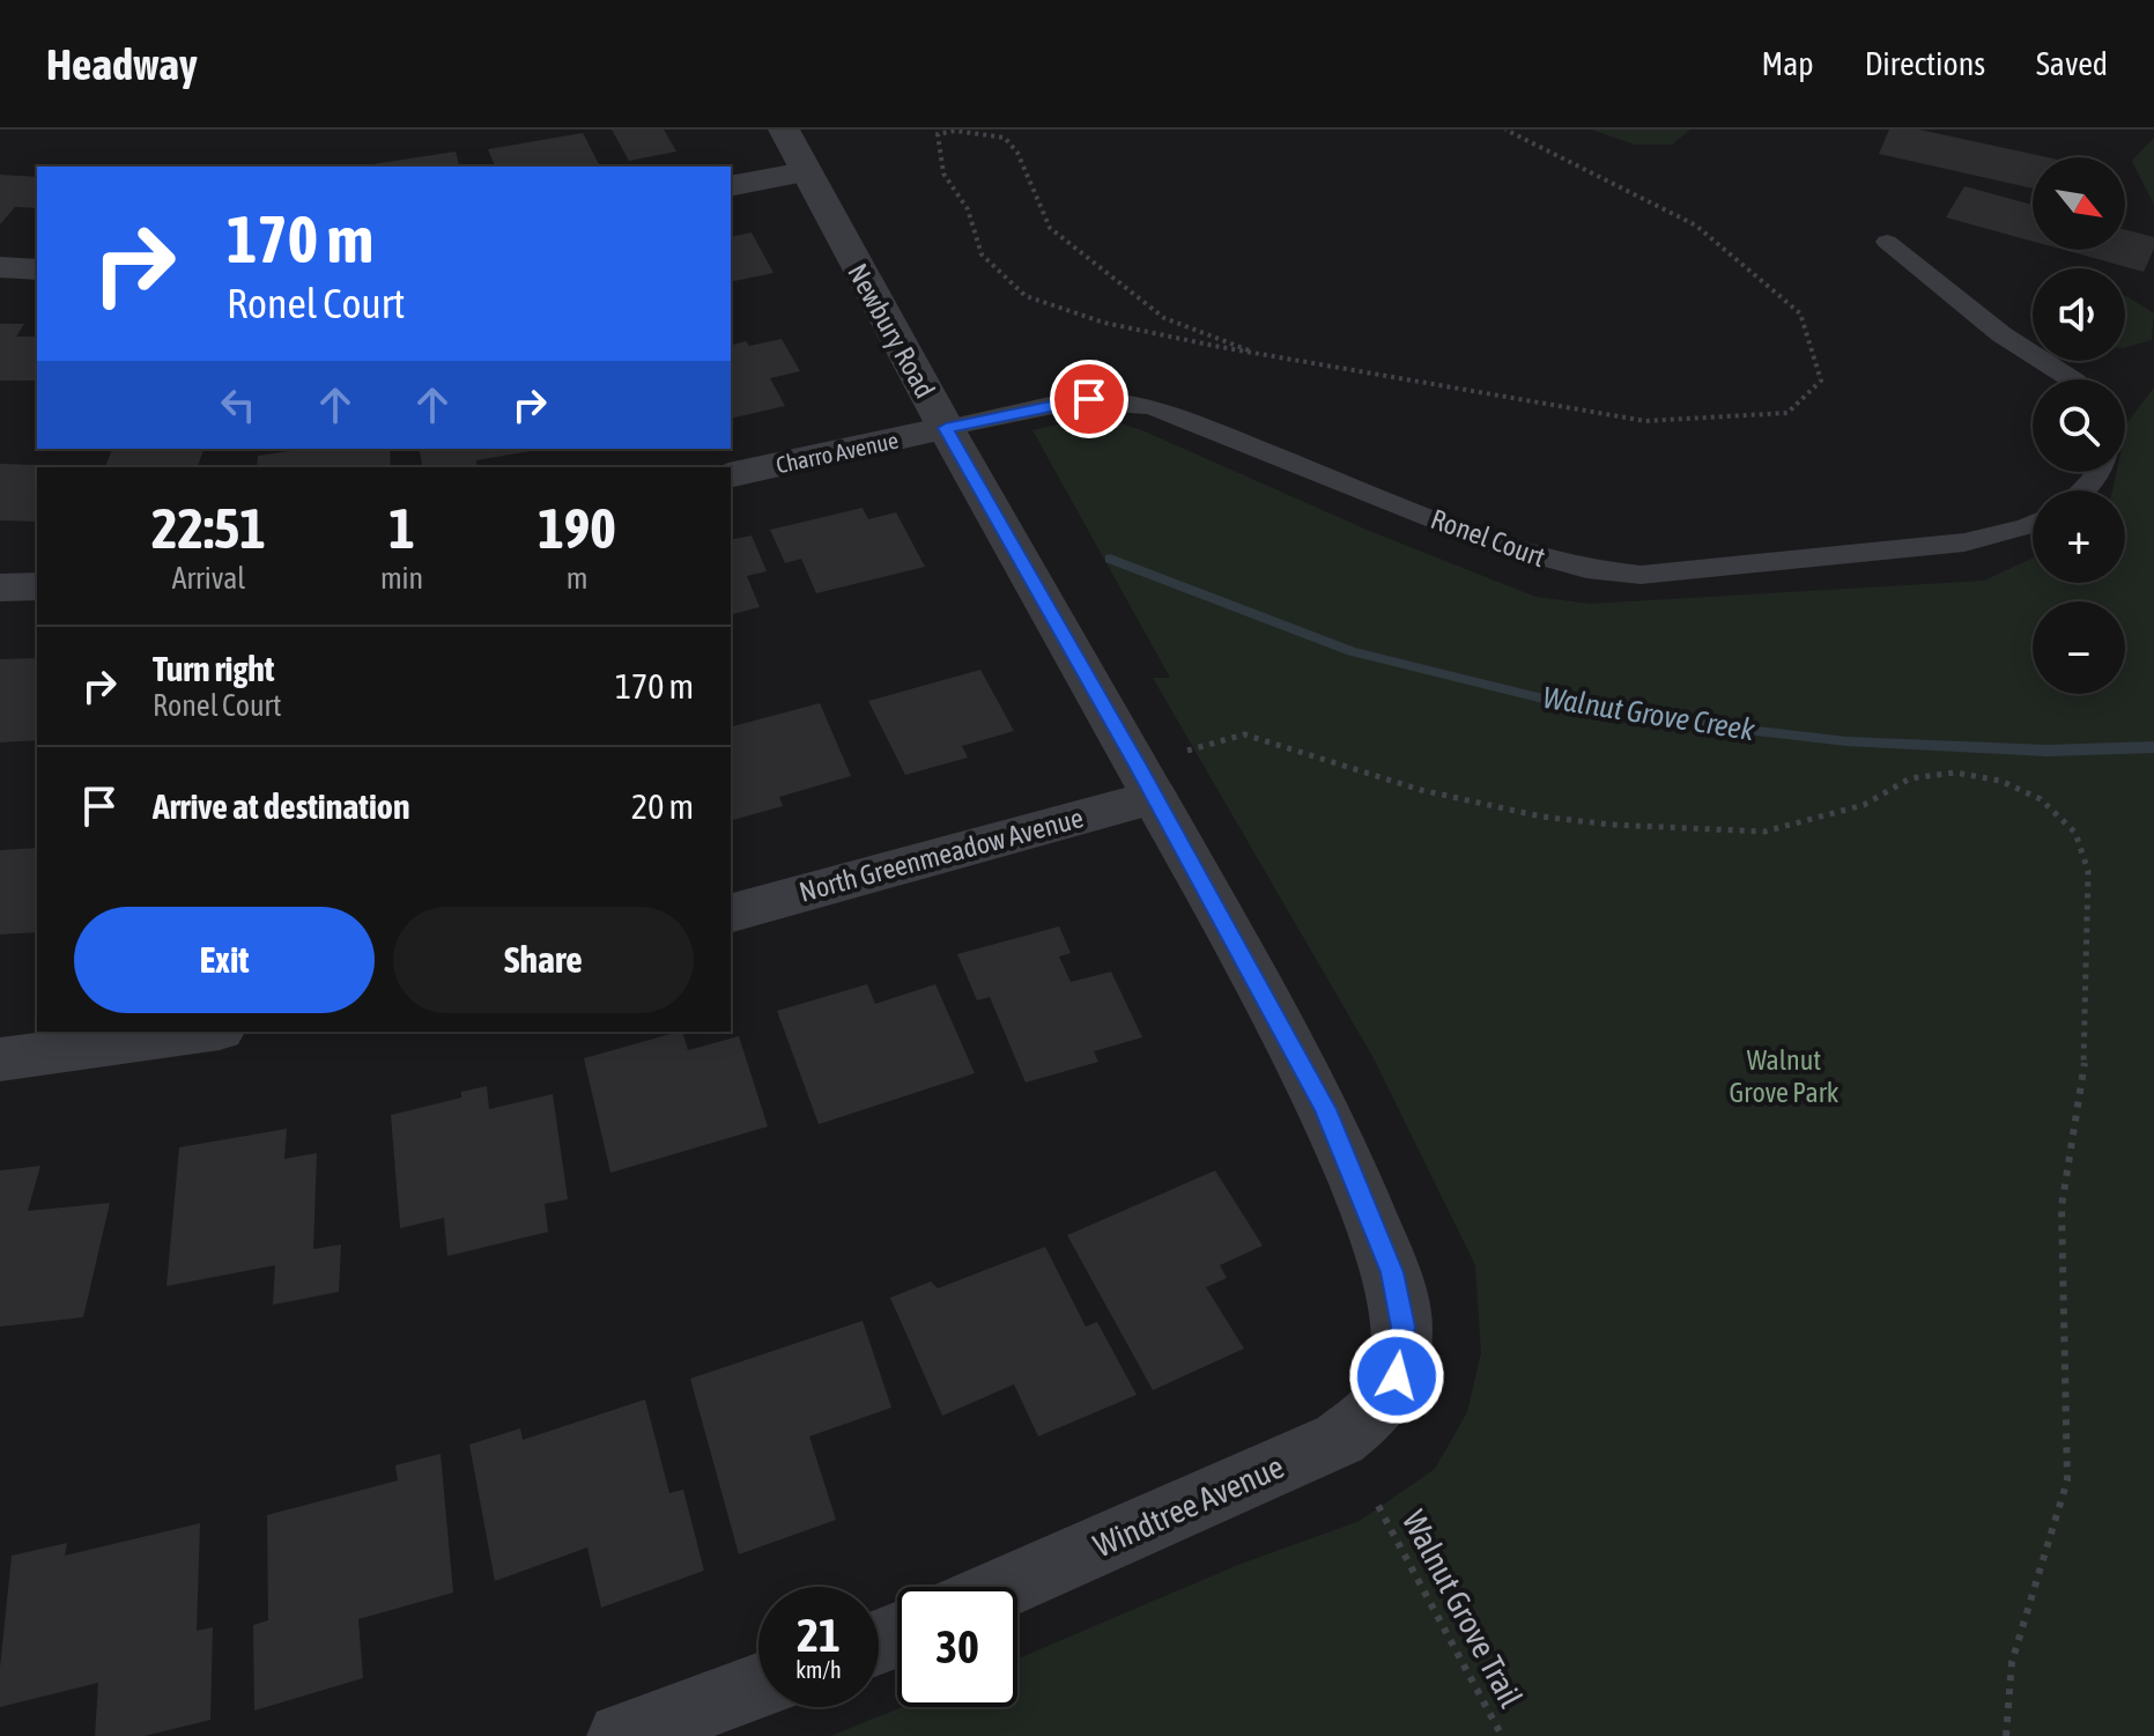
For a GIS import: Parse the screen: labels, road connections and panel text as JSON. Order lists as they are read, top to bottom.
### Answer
{
  "streets": {
    "street": [
      "Newbury Road",
      "Charro Avenue",
      "North Greenmeadow Avenue",
      "Windtree Avenue"
    ],
    "lane": ["Ronel Court"],
    "path": ["Walnut Grove Trail"]
  },
  "crossings": [
    ["Newbury Road", "Charro Avenue"],
    ["Newbury Road", "Ronel Court"],
    ["Newbury Road", "North Greenmeadow Avenue"],
    ["Newbury Road", "Windtree Avenue"],
    ["Charro Avenue", "Ronel Court"]
  ],
  "water": ["Walnut Grove Creek"],
  "parks": ["Walnut Grove Park"],
  "north": "bottom right",
  "page": {
    "header": "Headway",
    "nav": ["Map", "Directions", "Saved"],
    "map_buttons": ["+", "−"],
    "turn": ["170 m", "Ronel Court"],
    "eta": [
      "22:51",
      "Arrival",
      "1",
      "min",
      "190",
      "m"
    ],
    "list": [
      {
        "name": "Turn right",
        "note": "Ronel Court",
        "value": "170 m"
      },
      {
        "name": "Arrive at destination",
        "value": "20 m"
      }
    ],
    "buttons": ["Exit", "Share"],
    "speed": "21 km/h",
    "limit": "30"
  }
}
